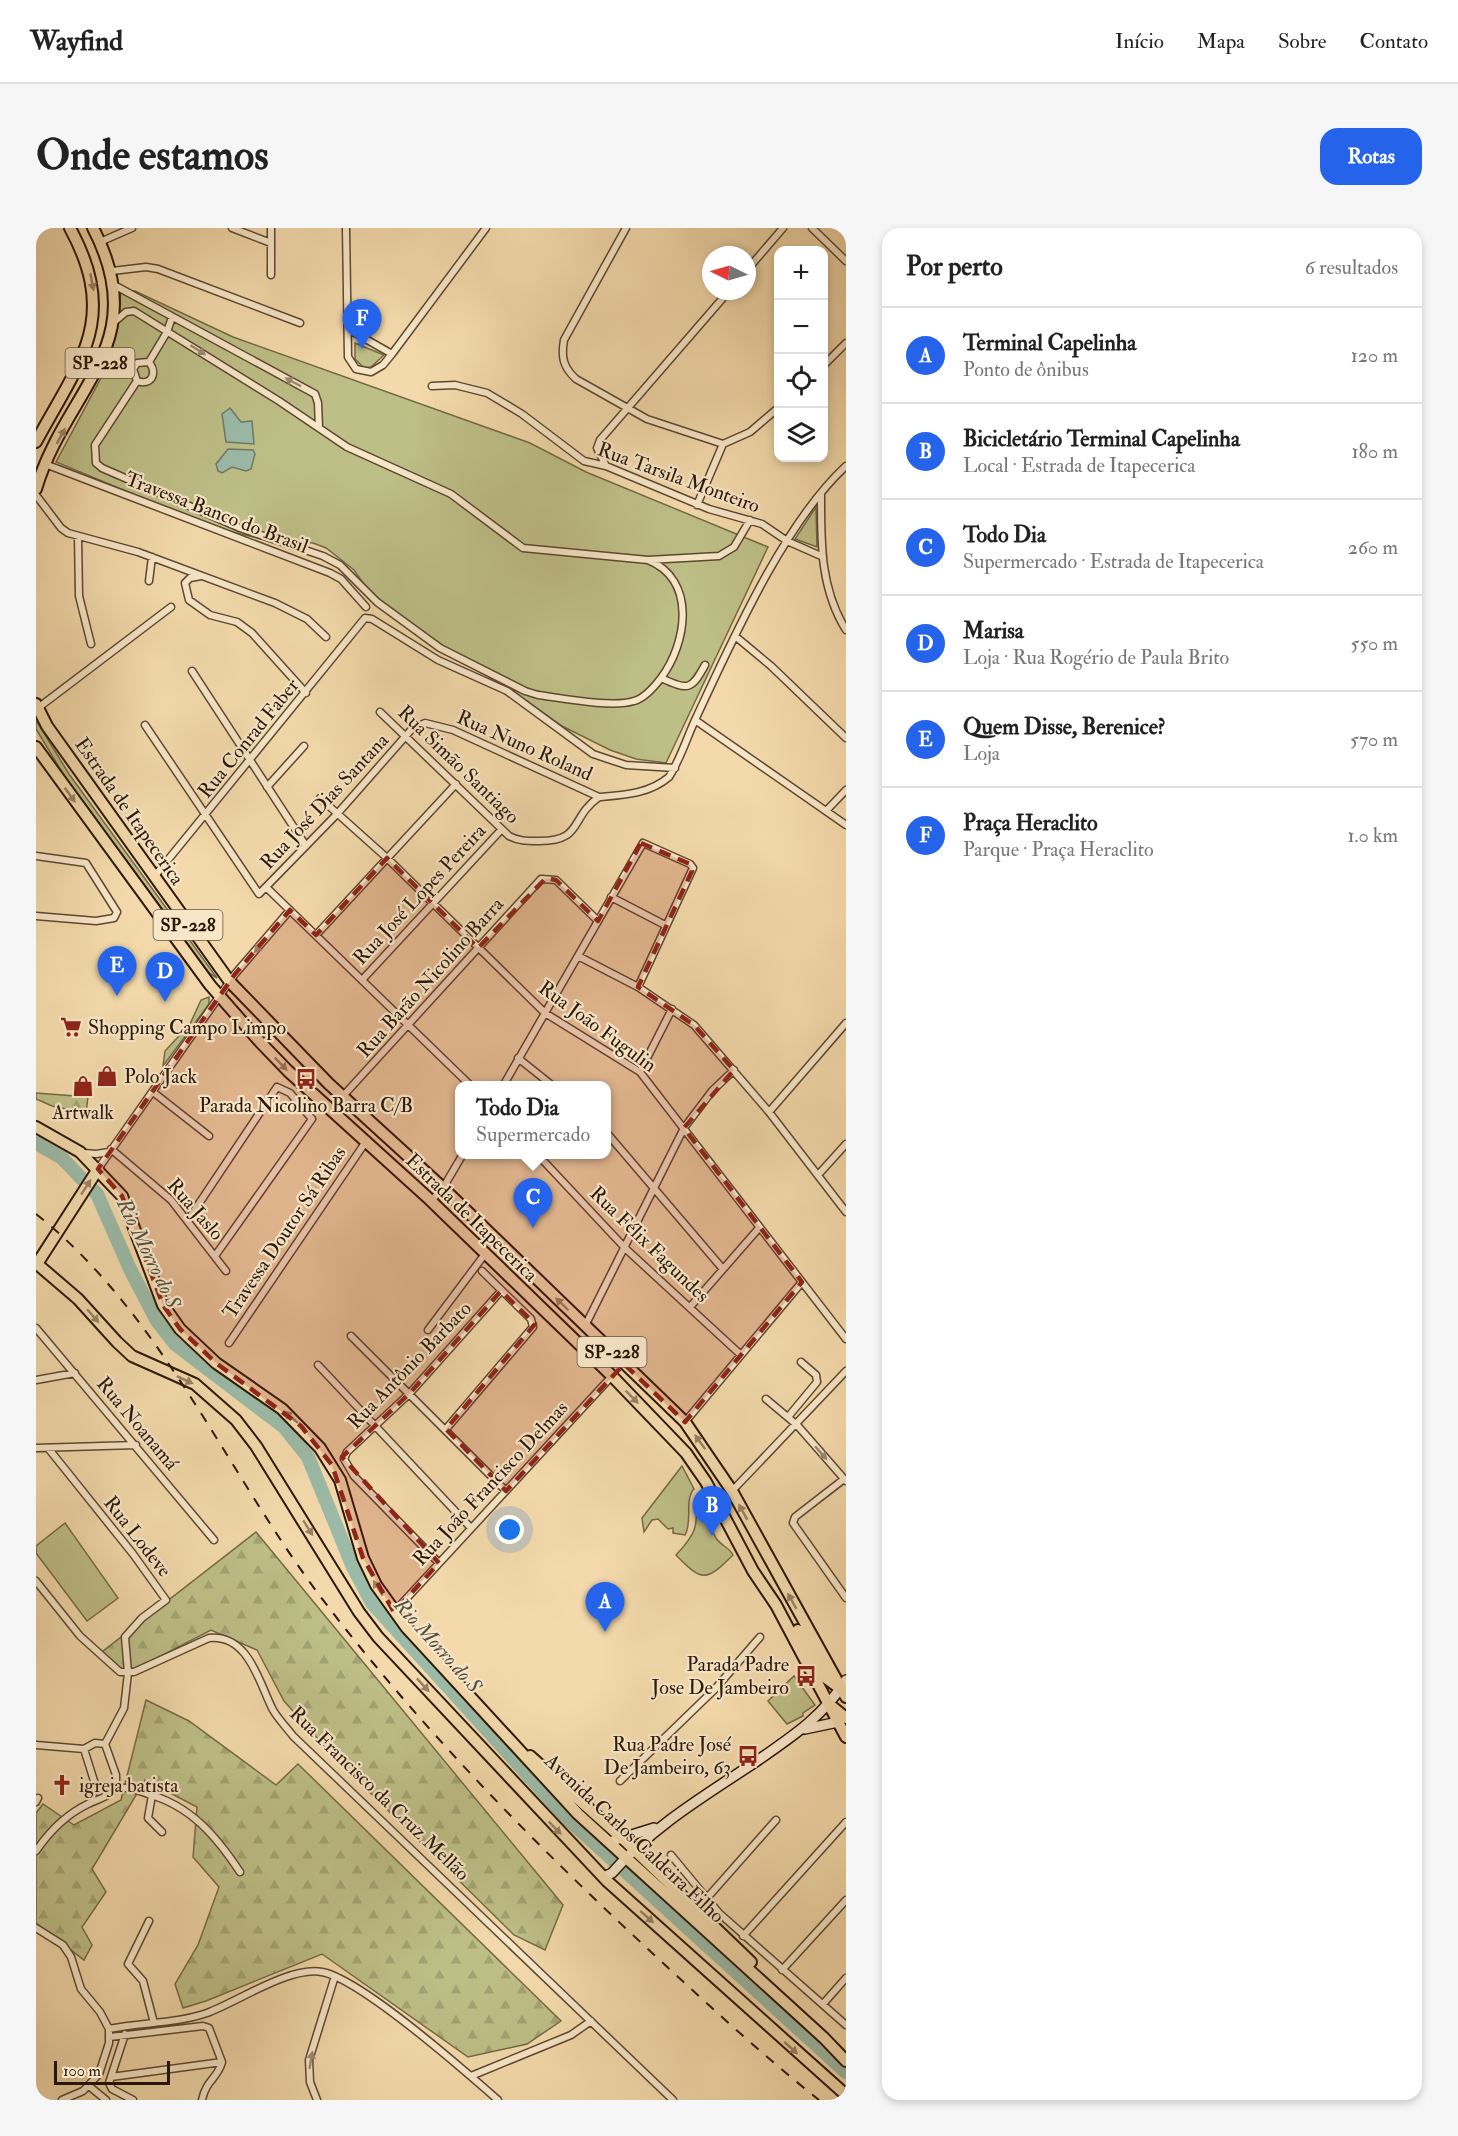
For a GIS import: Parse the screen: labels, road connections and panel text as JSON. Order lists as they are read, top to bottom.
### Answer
{
  "streets": {
    "main road": ["SP-228", "Estrada de Itapecerica", "Avenida Carlos Caldeira Filho"],
    "street": [
      "Rua Tarsila Monteiro",
      "Travessa Banco do Brasil",
      "Rua Conrad Faber",
      "Rua Nuno Roland",
      "Rua Simão Santiago",
      "Rua José Dias Santana",
      "Rua José Lopes Pereira",
      "Rua Barão Nicolino Barra",
      "Rua João Fugulin",
      "Rua Jaslo",
      "Travessa Doutor Sá Ribas",
      "Rua Félix Fagundes",
      "Rua Antônio Barbato",
      "Rua Noanamá",
      "Rua João Francisco Delmas",
      "Rua Lodeve",
      "Rua Francisco da Cruz Mellão"
    ]
  },
  "crossings": [
    ["SP-228", "Travessa Banco do Brasil"],
    ["Rua Conrad Faber", "Estrada de Itapecerica"],
    ["Rua Nuno Roland", "Rua Simão Santiago"],
    ["Rua Nuno Roland", "Rua José Dias Santana"],
    ["Rua Simão Santiago", "Rua José Dias Santana"],
    ["Rua Simão Santiago", "Rua José Lopes Pereira"],
    ["Rua José Dias Santana", "Rua João Fugulin"],
    ["Estrada de Itapecerica", "Rua Barão Nicolino Barra"],
    ["Estrada de Itapecerica", "Travessa Doutor Sá Ribas"],
    ["Estrada de Itapecerica", "Rua João Francisco Delmas"],
    ["Rua José Lopes Pereira", "Rua João Fugulin"],
    ["Rua Barão Nicolino Barra", "Rua João Fugulin"],
    ["Rua Jaslo", "Travessa Doutor Sá Ribas"],
    ["Rua Antônio Barbato", "Rua João Francisco Delmas"],
    ["Rua João Francisco Delmas", "Avenida Carlos Caldeira Filho"],
    ["Rua Lodeve", "Rua Francisco da Cruz Mellão"]
  ],
  "water": ["Rio Morro do S"],
  "places": {
    "supermarket": ["Shopping Campo Limpo"],
    "shop": ["Polo Jack", "Artwalk"],
    "bus stop": ["Parada Nicolino Barra C/B", "Parada Padre Jose De Jambeiro", "Rua Padre José De Jambeiro, 63"],
    "church": ["igreja batista"]
  },
  "scale_bar": "100 m",
  "north": "left",
  "page": {
    "header": "Wayfind",
    "nav": [
      "Início",
      "Mapa",
      "Sobre",
      "Contato"
    ],
    "buttons": "Rotas",
    "title": "Onde estamos",
    "heading": ["Por perto", "6 resultados"],
    "map_buttons": ["+", "−"],
    "pins": [
      "F",
      "E",
      "D",
      "C",
      "B",
      "A"
    ],
    "list": [
      {
        "mark": "A",
        "name": "Terminal Capelinha",
        "note": "Ponto de ônibus",
        "value": "120 m"
      },
      {
        "mark": "B",
        "name": "Bicicletário Terminal Capelinha",
        "note": "Local · Estrada de Itapecerica",
        "value": "180 m"
      },
      {
        "mark": "C",
        "name": "Todo Dia",
        "note": "Supermercado · Estrada de Itapecerica",
        "value": "260 m"
      },
      {
        "mark": "D",
        "name": "Marisa",
        "note": "Loja · Rua Rogério de Paula Brito",
        "value": "550 m"
      },
      {
        "mark": "E",
        "name": "Quem Disse, Berenice?",
        "note": "Loja",
        "value": "570 m"
      },
      {
        "mark": "F",
        "name": "Praça Heraclito",
        "note": "Parque · Praça Heraclito",
        "value": "1.0 km"
      }
    ],
    "popup": ["Todo Dia", "Supermercado"],
    "scale": "100 m"
  }
}
